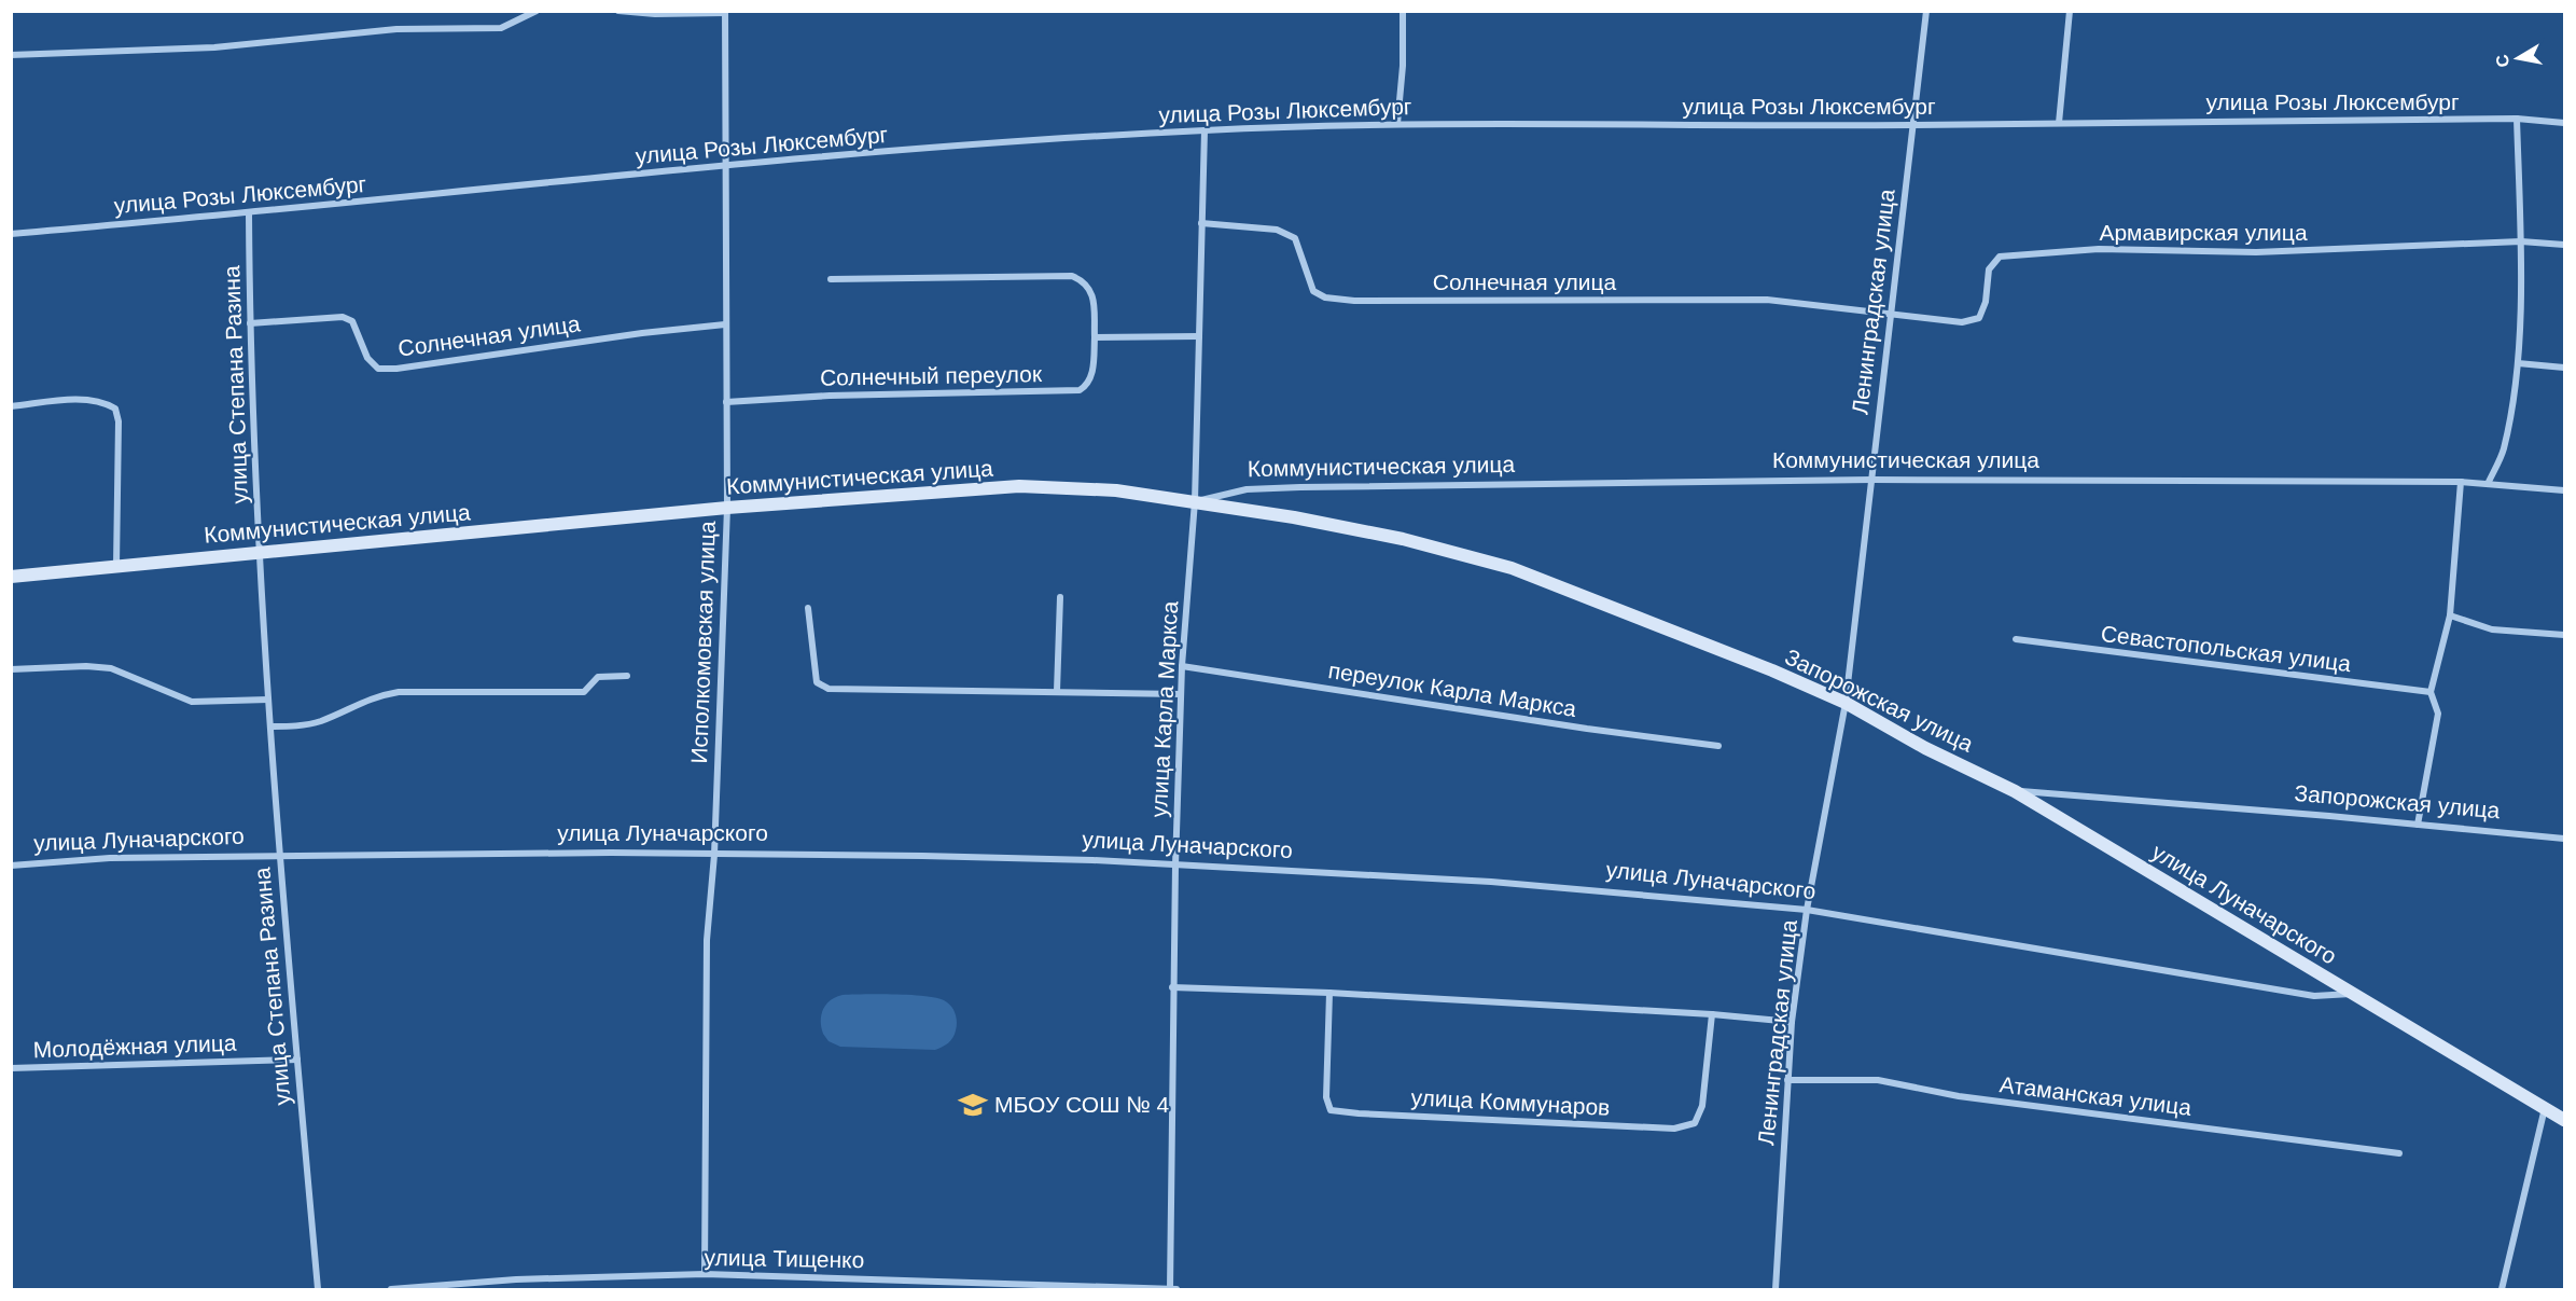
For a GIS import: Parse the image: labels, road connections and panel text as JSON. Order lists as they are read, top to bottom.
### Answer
{
  "streets": {
    "main road": ["Коммунистическая улица", "Запорожская улица", "улица Луначарского"],
    "street": [
      "улица Розы Люксембург",
      "Армавирская улица",
      "Солнечная улица",
      "Ленинградская улица",
      "Солнечный переулок",
      "улица Степана Разина",
      "Исполкомовская улица",
      "Севастопольская улица",
      "переулок Карла Маркса",
      "улица Карла Маркса",
      "Молодёжная улица",
      "Атаманская улица",
      "улица Коммунаров",
      "улица Тищенко"
    ]
  },
  "crossings": [
    ["улица Розы Люксембург", "Ленинградская улица"],
    ["улица Розы Люксембург", "улица Степана Разина"],
    ["улица Розы Люксембург", "Исполкомовская улица"],
    ["улица Розы Люксембург", "улица Карла Маркса"],
    ["Армавирская улица", "Солнечная улица"],
    ["Армавирская улица", "Ленинградская улица"],
    ["Солнечная улица", "Ленинградская улица"],
    ["Солнечная улица", "улица Степана Разина"],
    ["Солнечная улица", "Исполкомовская улица"],
    ["Солнечная улица", "улица Карла Маркса"],
    ["Ленинградская улица", "Коммунистическая улица"],
    ["Ленинградская улица", "Запорожская улица"],
    ["Ленинградская улица", "улица Луначарского"],
    ["Ленинградская улица", "Атаманская улица"],
    ["Солнечный переулок", "Исполкомовская улица"],
    ["улица Степана Разина", "Коммунистическая улица"],
    ["улица Степана Разина", "улица Луначарского"],
    ["улица Степана Разина", "Молодёжная улица"],
    ["Коммунистическая улица", "Исполкомовская улица"],
    ["Коммунистическая улица", "Запорожская улица"],
    ["Коммунистическая улица", "улица Карла Маркса"],
    ["Исполкомовская улица", "улица Луначарского"],
    ["Исполкомовская улица", "улица Тищенко"],
    ["переулок Карла Маркса", "улица Карла Маркса"],
    ["Запорожская улица", "улица Карла Маркса"],
    ["Запорожская улица", "улица Луначарского"],
    ["улица Карла Маркса", "улица Луначарского"],
    ["улица Карла Маркса", "улица Тищенко"]
  ],
  "places": {
    "school or university": ["МБОУ СОШ № 4"]
  },
  "north": "left"
}
